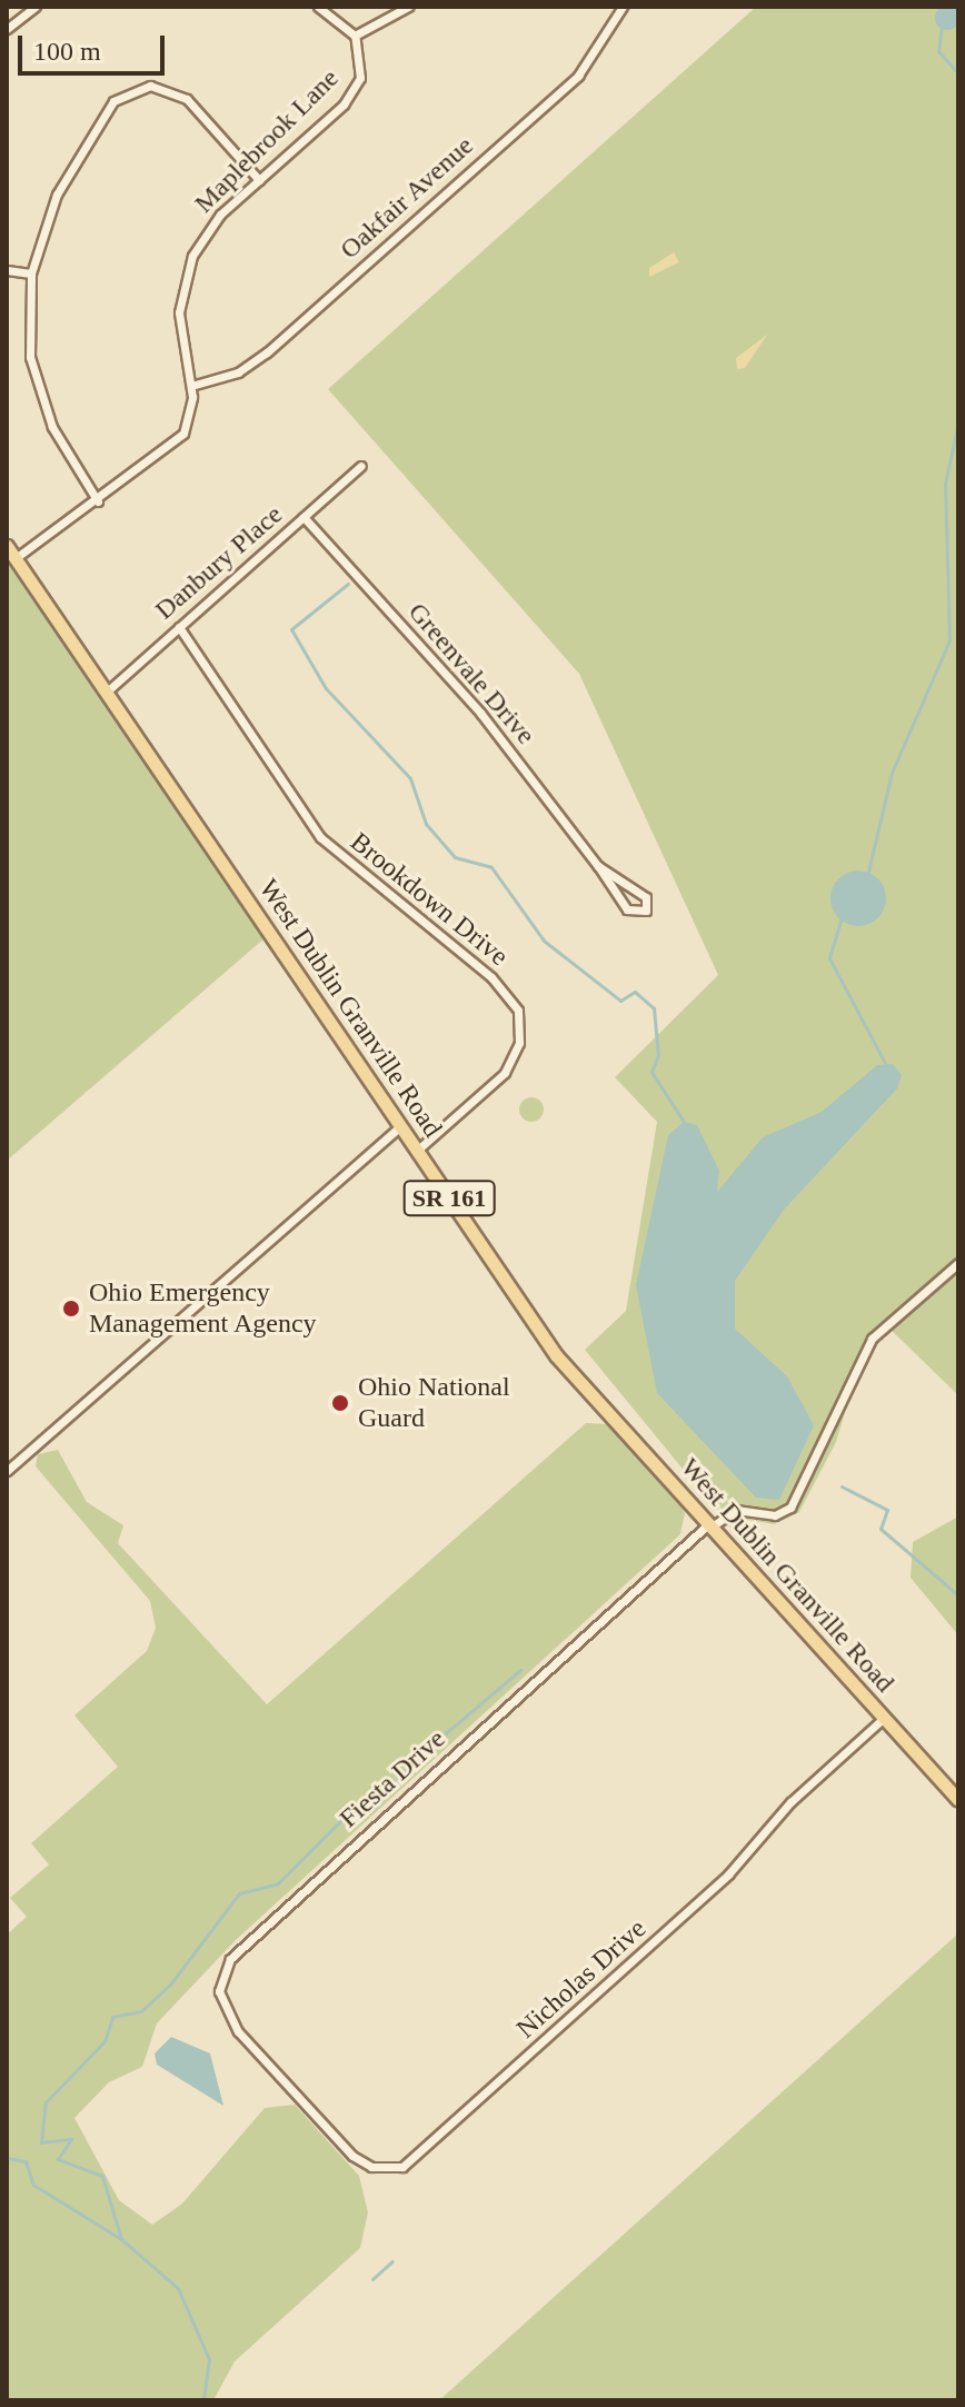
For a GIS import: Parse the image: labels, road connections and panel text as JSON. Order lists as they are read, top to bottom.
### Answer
{
  "streets": {
    "main road": ["West Dublin Granville Road", "SR 161"],
    "street": [
      "Maplebrook Lane",
      "Oakfair Avenue",
      "Danbury Place",
      "Greenvale Drive",
      "Brookdown Drive",
      "Fiesta Drive",
      "Nicholas Drive"
    ]
  },
  "crossings": [
    ["Maplebrook Lane", "Oakfair Avenue"],
    ["Maplebrook Lane", "West Dublin Granville Road"],
    ["Danbury Place", "Greenvale Drive"],
    ["Danbury Place", "Brookdown Drive"],
    ["Danbury Place", "West Dublin Granville Road"],
    ["Brookdown Drive", "West Dublin Granville Road"],
    ["West Dublin Granville Road", "Fiesta Drive"],
    ["West Dublin Granville Road", "Nicholas Drive"],
    ["Fiesta Drive", "Nicholas Drive"]
  ],
  "places": ["Ohio Emergency Management Agency", "Ohio National Guard"],
  "scale_bar": "100 m"
}
